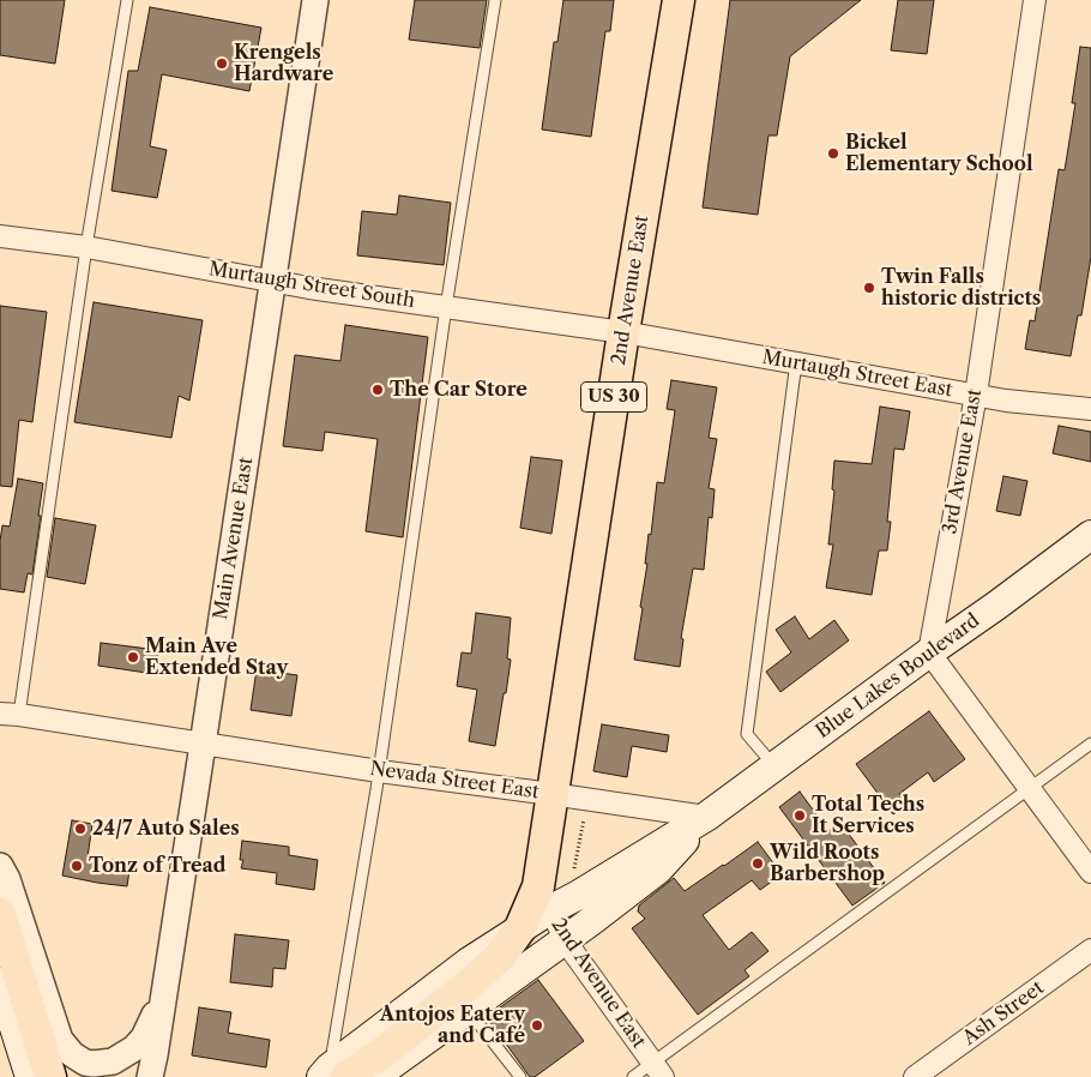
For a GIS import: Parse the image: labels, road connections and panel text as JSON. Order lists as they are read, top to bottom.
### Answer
{
  "streets": {
    "main road": ["2nd Avenue East", "US 30", "Blue Lakes Boulevard"],
    "street": [
      "Murtaugh Street South",
      "Murtaugh Street East",
      "3rd Avenue East",
      "Main Avenue East",
      "Nevada Street East",
      "Ash Street"
    ]
  },
  "crossings": [
    ["Murtaugh Street South", "2nd Avenue East"],
    ["Murtaugh Street South", "Murtaugh Street East"],
    ["Murtaugh Street South", "Main Avenue East"],
    ["2nd Avenue East", "Murtaugh Street East"],
    ["2nd Avenue East", "Nevada Street East"],
    ["Murtaugh Street East", "3rd Avenue East"],
    ["3rd Avenue East", "Blue Lakes Boulevard"],
    ["Main Avenue East", "Nevada Street East"],
    ["Blue Lakes Boulevard", "Nevada Street East"]
  ],
  "places": [
    "Krengels Hardware",
    "Bickel Elementary School",
    "Twin Falls historic districts",
    "The Car Store",
    "Main Ave Extended Stay",
    "Total Techs It Services",
    "24/7 Auto Sales",
    "Wild Roots Barbershop",
    "Tonz of Tread",
    "Antojos Eatery and Café"
  ]
}
